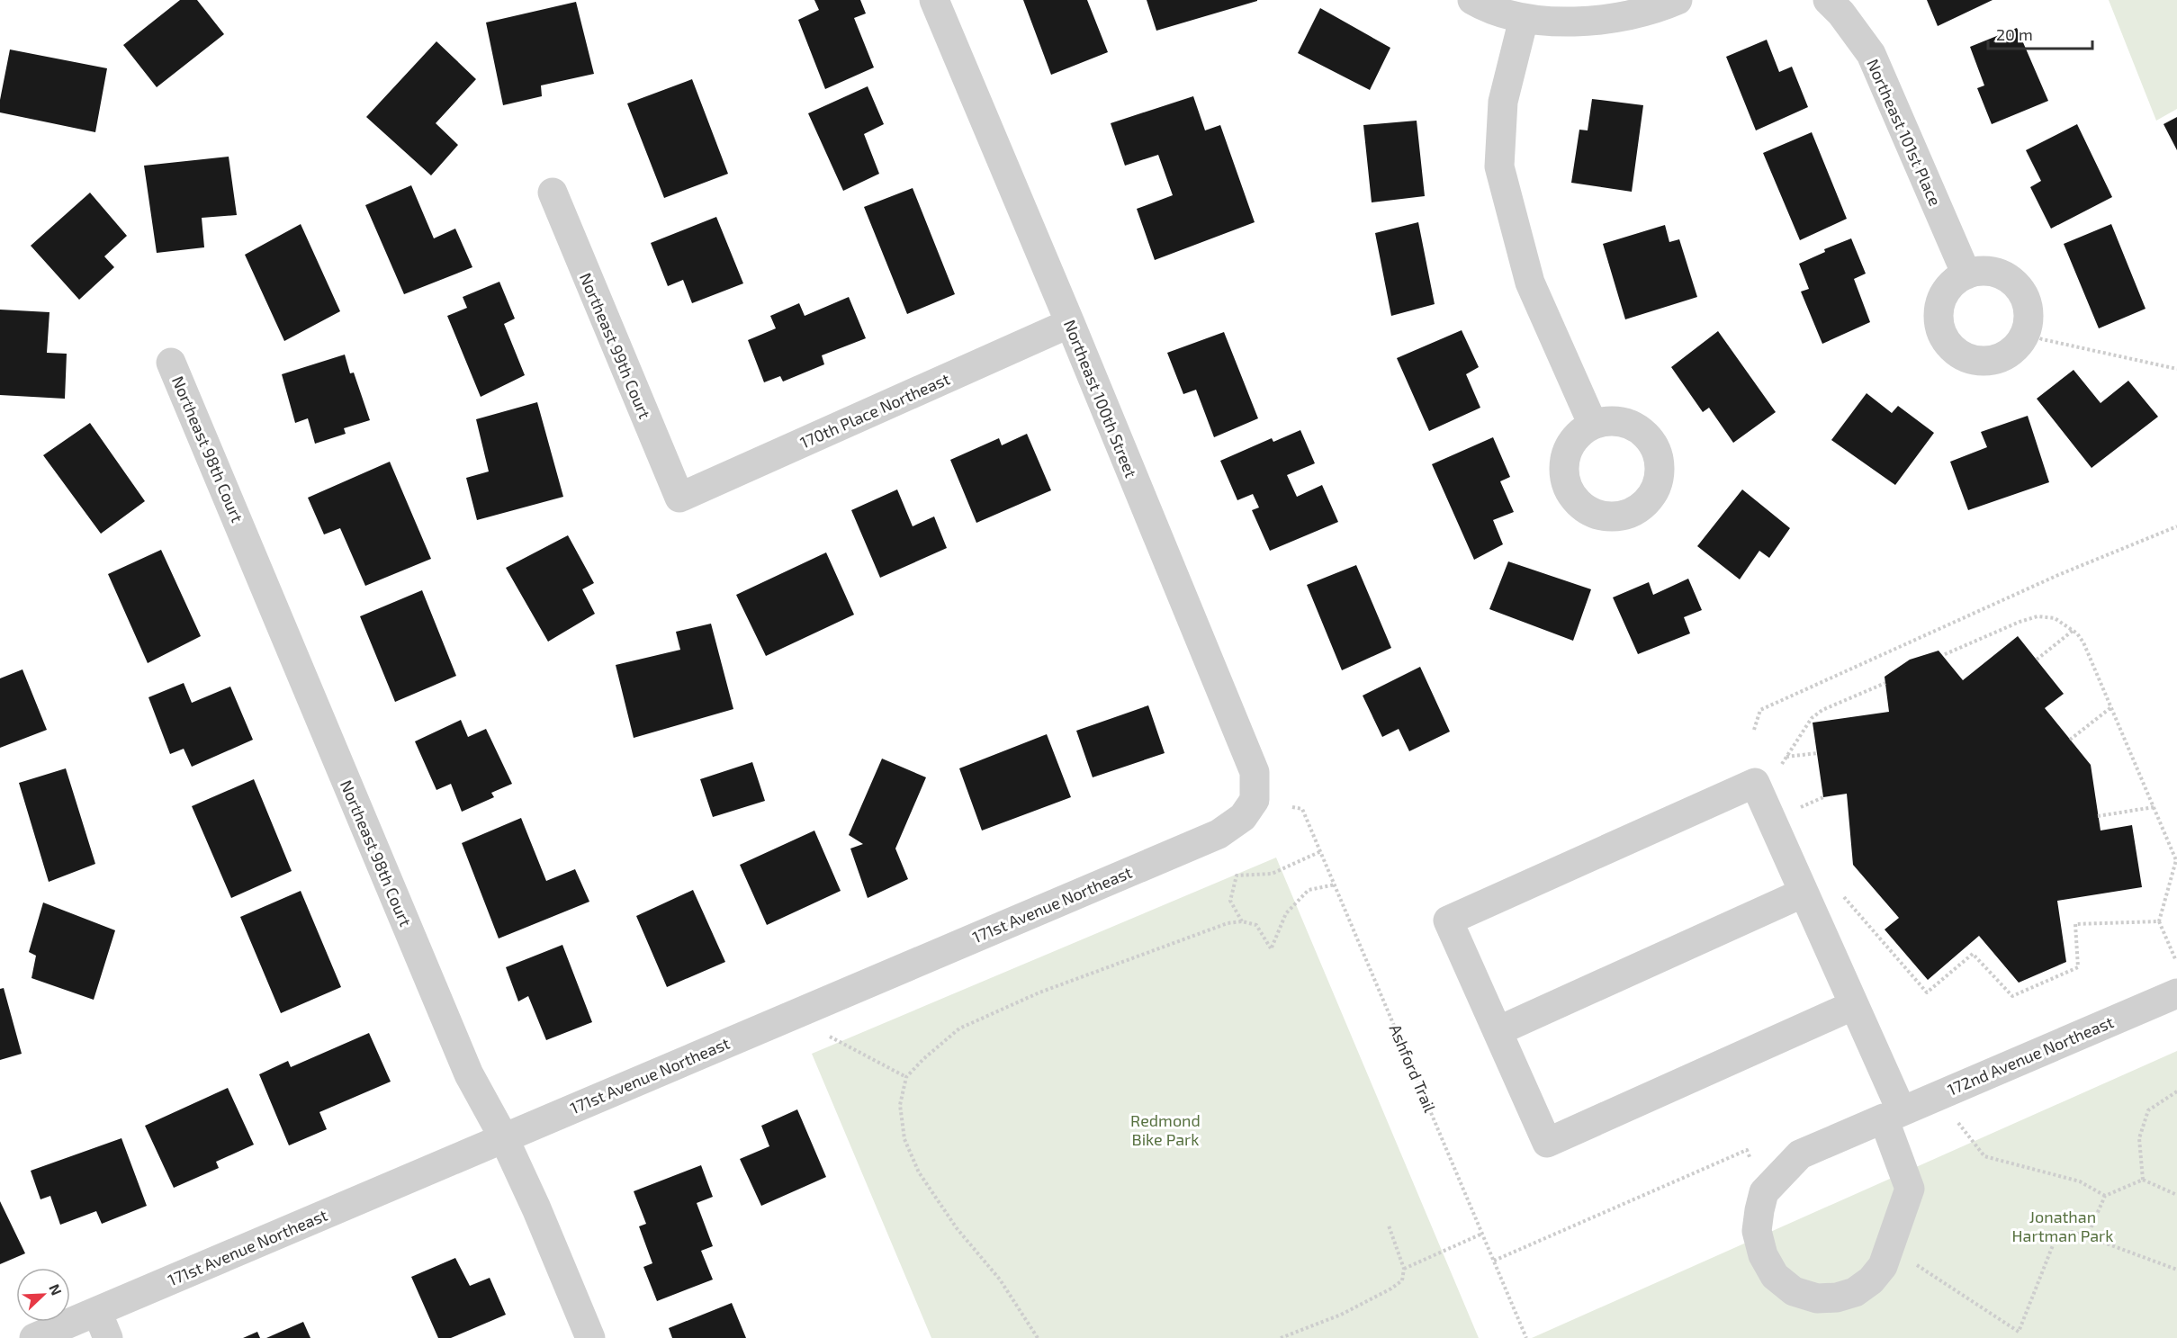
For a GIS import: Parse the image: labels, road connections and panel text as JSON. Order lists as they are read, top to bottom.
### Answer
{
  "streets": {
    "street": [
      "Northeast 101st Place",
      "Northeast 99th Court",
      "Northeast 100th Street",
      "170th Place Northeast",
      "Northeast 98th Court",
      "171st Avenue Northeast",
      "172nd Avenue Northeast"
    ],
    "path": ["Ashford Trail"]
  },
  "crossings": [
    ["Northeast 99th Court", "170th Place Northeast"],
    ["Northeast 100th Street", "170th Place Northeast"],
    ["Northeast 100th Street", "171st Avenue Northeast"],
    ["Northeast 98th Court", "171st Avenue Northeast"]
  ],
  "parks": ["Redmond Bike Park", "Jonathan Hartman Park"],
  "scale_bar": "20 m",
  "north": "top right"
}
